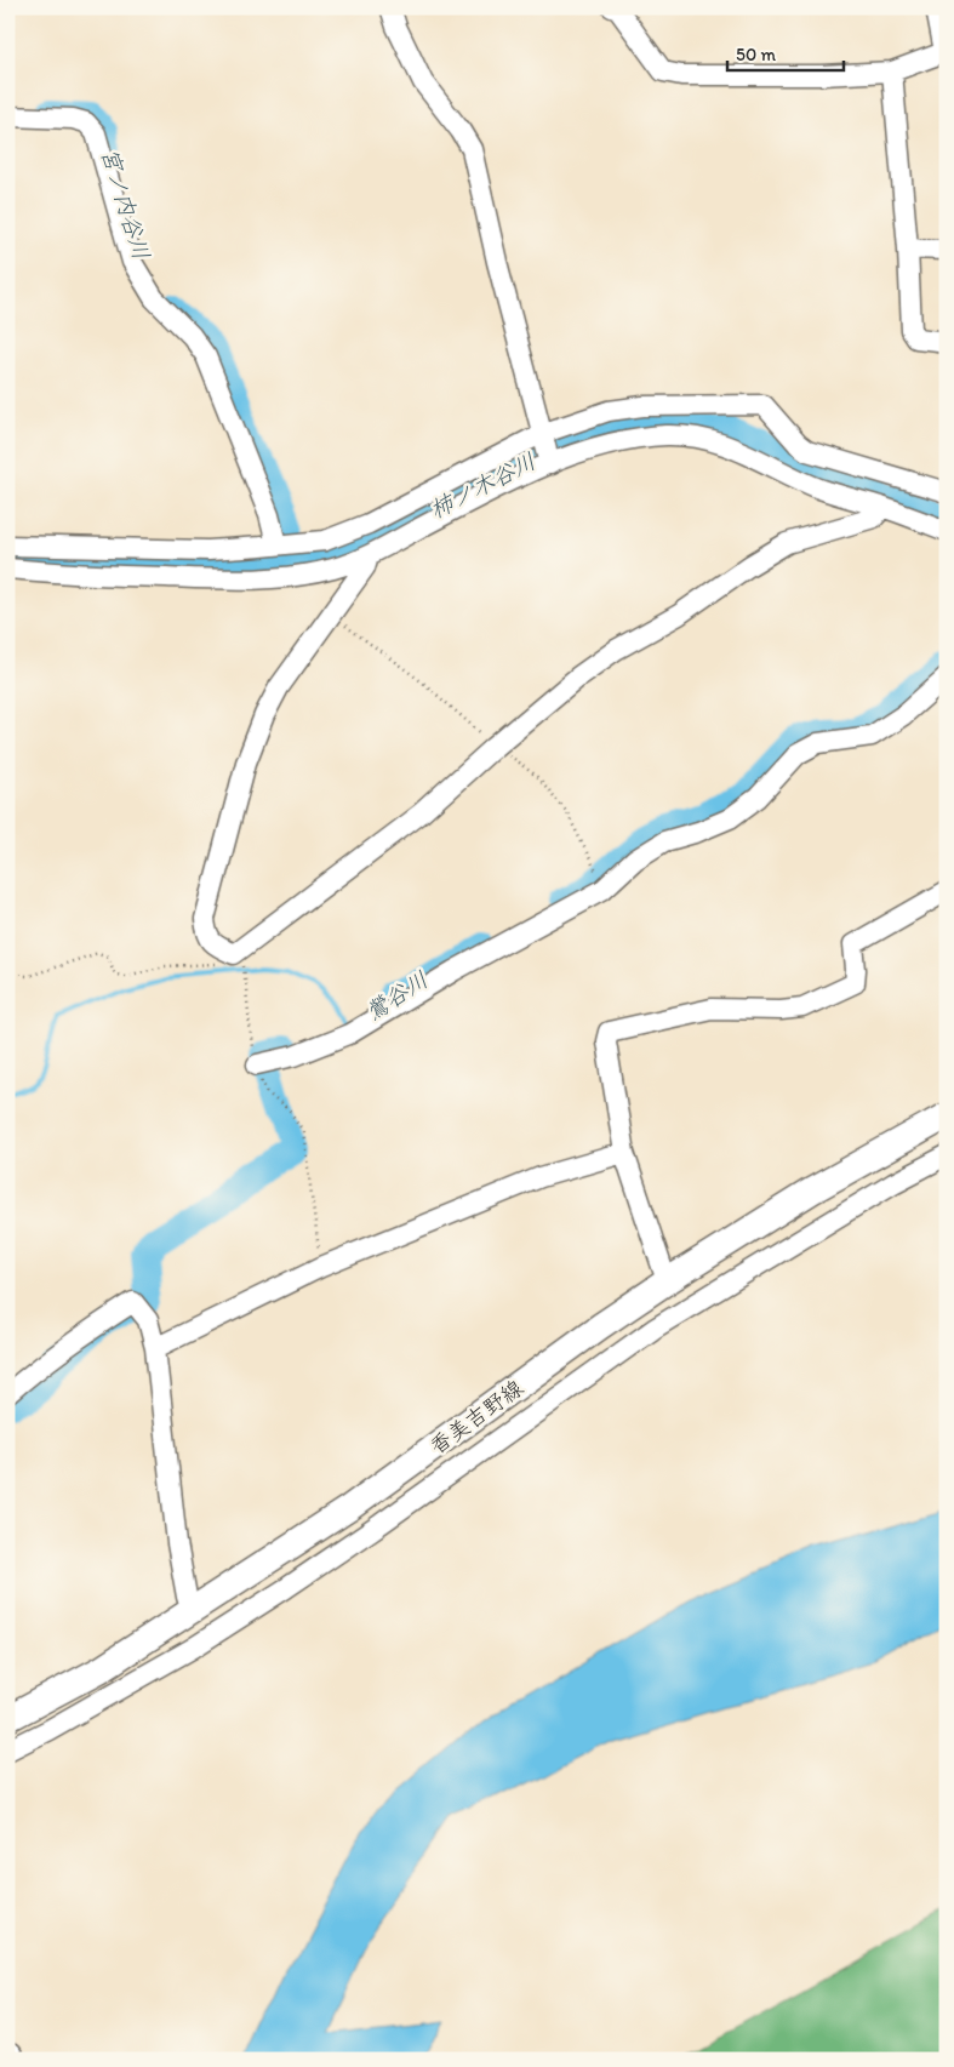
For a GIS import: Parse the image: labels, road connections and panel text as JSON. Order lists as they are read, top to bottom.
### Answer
{
  "streets": {
    "main road": ["香美吉野線"]
  },
  "water": ["宮ノ内谷川", "柿ノ木谷川", "鶯谷川"],
  "scale_bar": "50 m"
}
